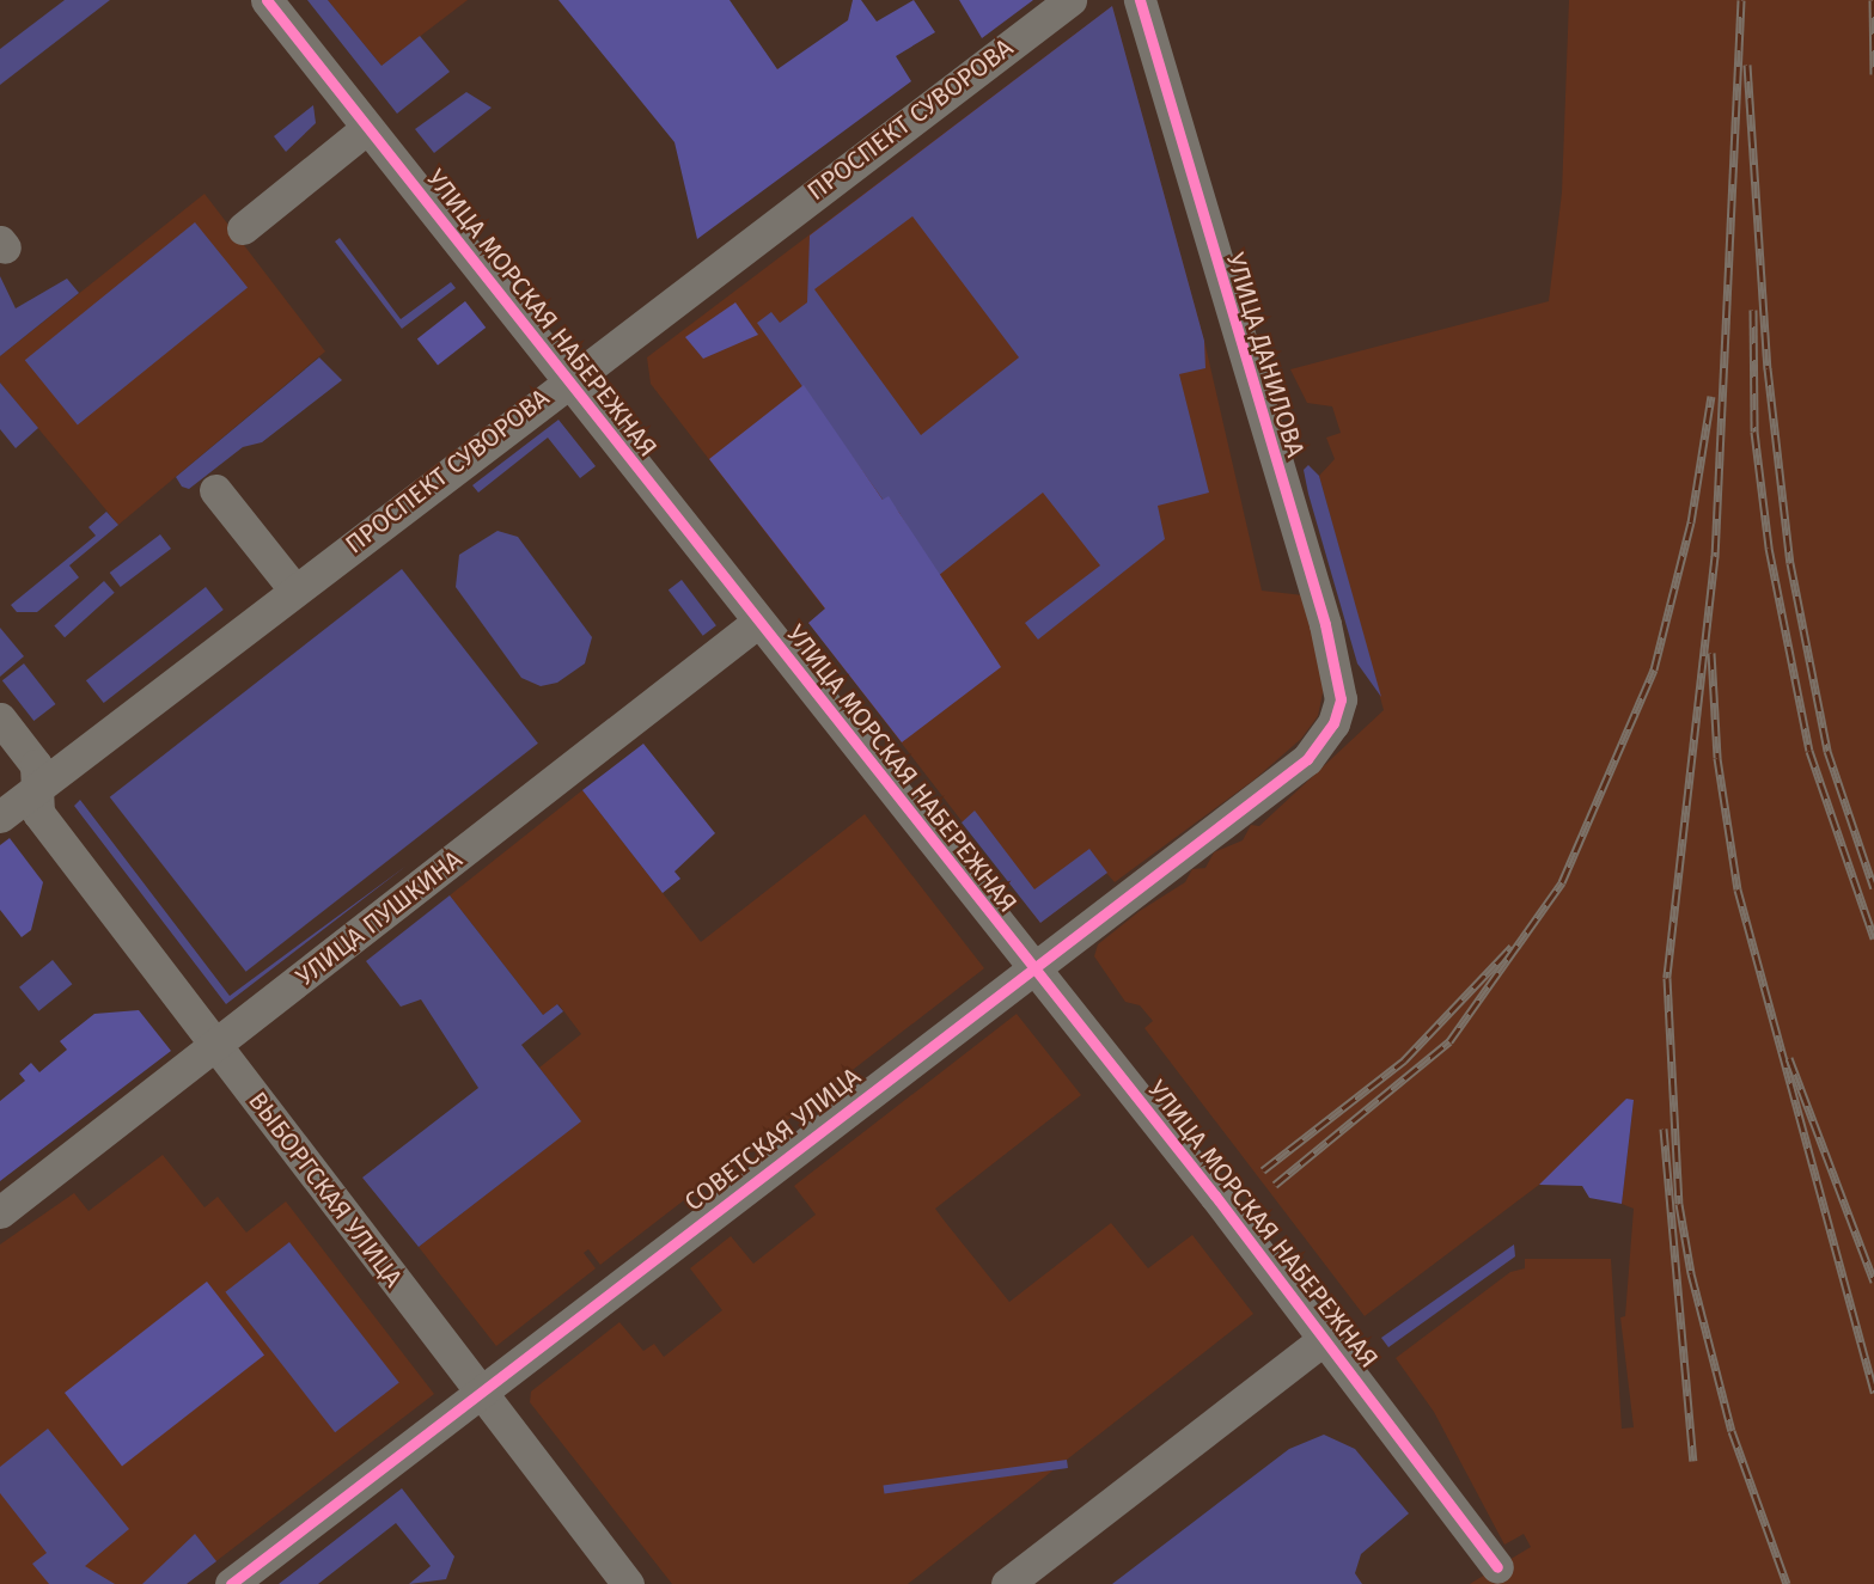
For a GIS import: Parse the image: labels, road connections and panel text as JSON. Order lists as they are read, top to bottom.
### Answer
{
  "streets": {
    "street": [
      "ПРОСПЕКТ СУВОРОВА",
      "УЛИЦА МОРСКАЯ НАБЕРЕЖНАЯ",
      "УЛИЦА ДАНИЛОВА",
      "УЛИЦА ПУШКИНА",
      "СОВЕТСКАЯ УЛИЦА",
      "ВЫБОРГСКАЯ УЛИЦА"
    ]
  },
  "crossings": [
    ["ПРОСПЕКТ СУВОРОВА", "УЛИЦА МОРСКАЯ НАБЕРЕЖНАЯ"],
    ["ПРОСПЕКТ СУВОРОВА", "ВЫБОРГСКАЯ УЛИЦА"],
    ["УЛИЦА МОРСКАЯ НАБЕРЕЖНАЯ", "УЛИЦА ПУШКИНА"],
    ["УЛИЦА МОРСКАЯ НАБЕРЕЖНАЯ", "СОВЕТСКАЯ УЛИЦА"],
    ["УЛИЦА ДАНИЛОВА", "СОВЕТСКАЯ УЛИЦА"],
    ["УЛИЦА ПУШКИНА", "ВЫБОРГСКАЯ УЛИЦА"],
    ["СОВЕТСКАЯ УЛИЦА", "ВЫБОРГСКАЯ УЛИЦА"]
  ]
}
